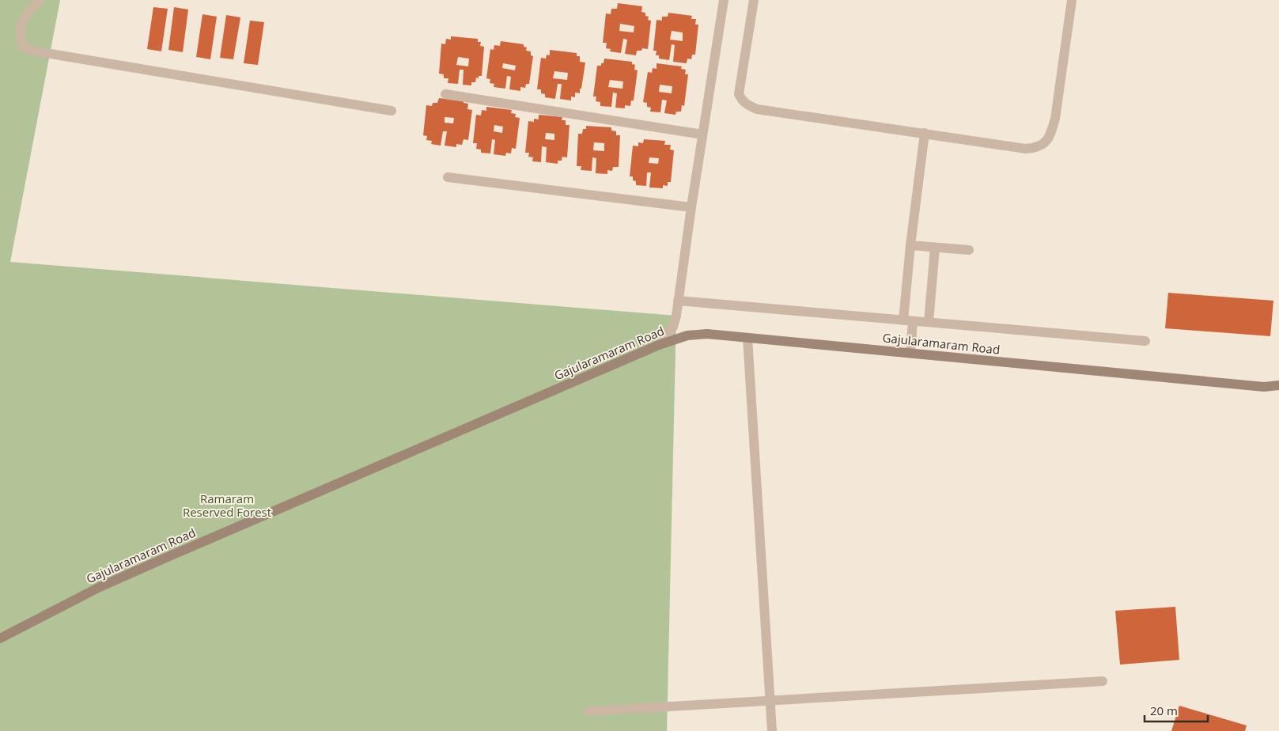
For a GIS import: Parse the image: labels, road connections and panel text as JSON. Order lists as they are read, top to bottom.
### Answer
{
  "streets": {
    "main road": ["Gajularamaram Road"]
  },
  "parks": ["Ramaram Reserved Forest"],
  "scale_bar": "20 m"
}
